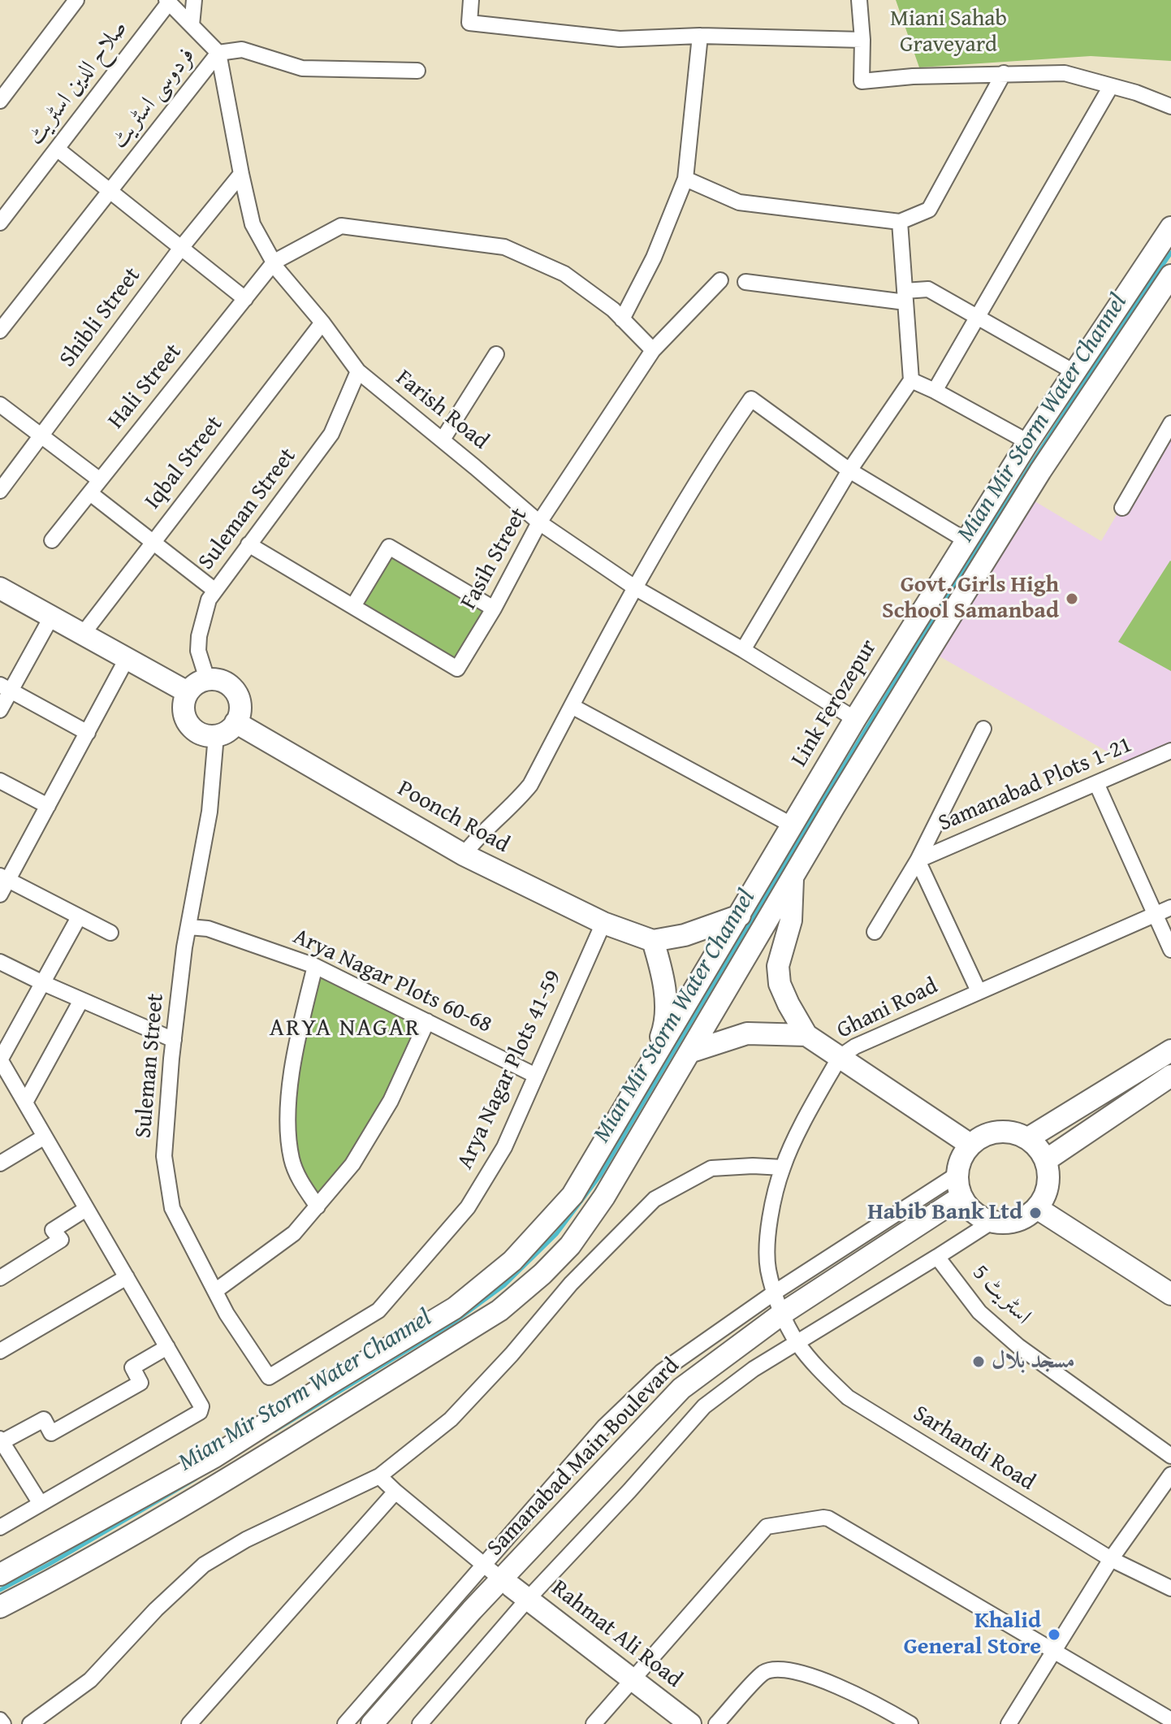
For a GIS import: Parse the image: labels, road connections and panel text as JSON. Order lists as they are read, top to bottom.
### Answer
{
  "streets": {
    "main road": [
      "Link Ferozepur",
      "Poonch Road",
      "Samanabad Main Boulevard",
      "Rahmat Ali Road"
    ],
    "street": [
      "صلاح الدین اسٹریٹ",
      "فردوسی اسٹریٹ",
      "Shibli Street",
      "Hali Street",
      "Farish Road",
      "Iqbal Street",
      "Suleman Street",
      "Fasih Street",
      "Samanabad Plots 1-21",
      "Arya Nagar Plots 60-68",
      "Ghani Road",
      "Arya Nagar Plots 41-59",
      "اسٹریٹ 5",
      "Sarhandi Road"
    ]
  },
  "crossings": [
    ["فردوسی اسٹریٹ", "Farish Road"],
    ["Shibli Street", "Farish Road"],
    ["Hali Street", "Farish Road"],
    ["Farish Road", "Iqbal Street"],
    ["Farish Road", "Suleman Street"],
    ["Farish Road", "Fasih Street"],
    ["Farish Road", "Link Ferozepur"],
    ["Suleman Street", "Fasih Street"],
    ["Suleman Street", "Poonch Road"],
    ["Suleman Street", "Arya Nagar Plots 60-68"],
    ["Suleman Street", "Arya Nagar Plots 41-59"],
    ["Poonch Road", "Arya Nagar Plots 41-59"],
    ["Arya Nagar Plots 60-68", "Arya Nagar Plots 41-59"],
    ["Ghani Road", "Sarhandi Road"],
    ["Ghani Road", "Samanabad Main Boulevard"],
    ["Sarhandi Road", "Samanabad Main Boulevard"],
    ["Samanabad Main Boulevard", "Rahmat Ali Road"]
  ],
  "districts": ["ARYA NAGAR"],
  "water": ["Mian Mir Storm Water Channel"],
  "parks": ["Miani Sahab Graveyard"],
  "places": [
    "Govt. Girls High School Samanbad",
    "Habib Bank Ltd",
    "مسجد بلال",
    "Khalid General Store"
  ]
}
